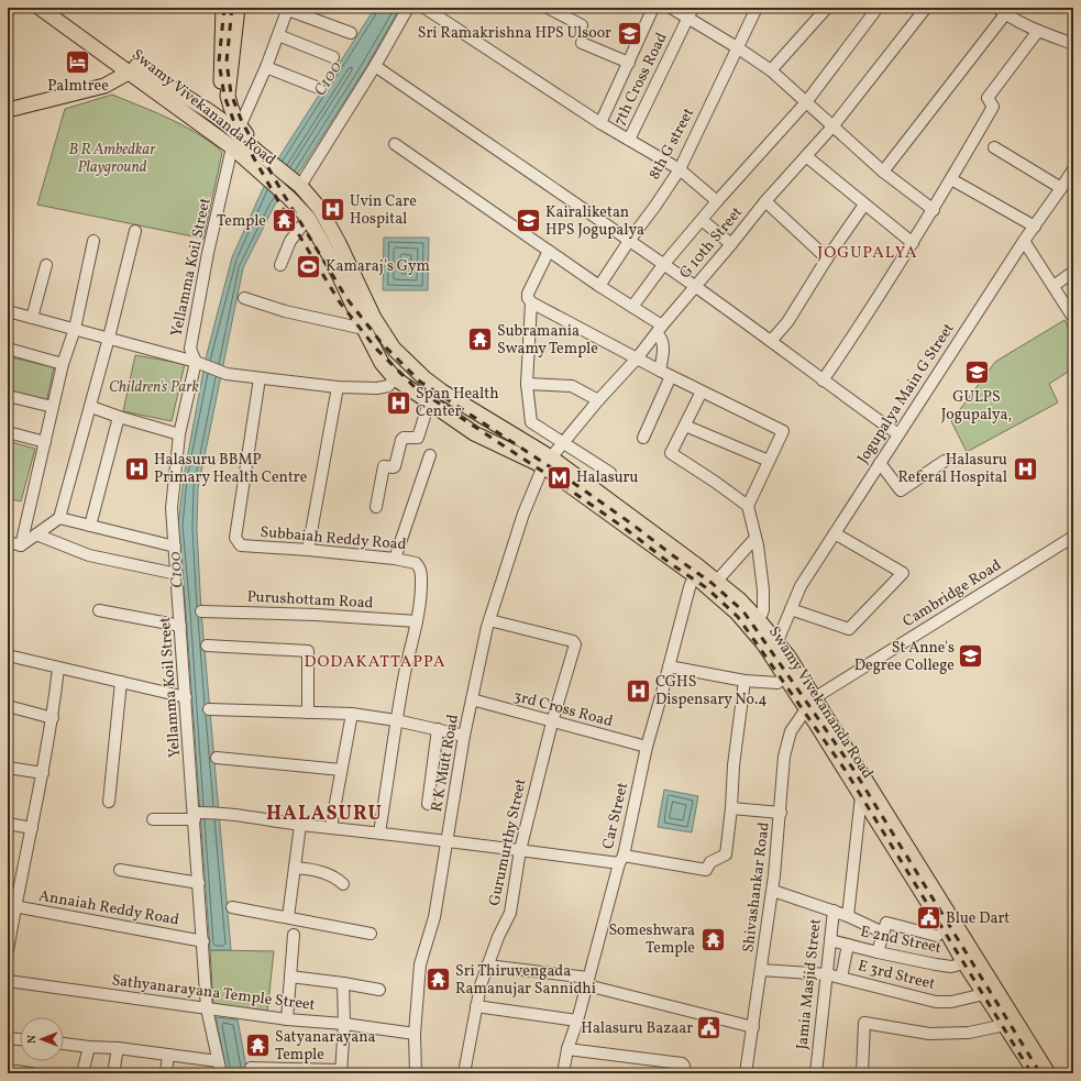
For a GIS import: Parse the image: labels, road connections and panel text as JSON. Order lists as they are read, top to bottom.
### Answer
{
  "streets": {
    "main road": ["Swamy Vivekananda Road"],
    "street": [
      "7th Cross Road",
      "8th G street",
      "G 10th Street",
      "Yellamma Koil Street",
      "Jogupalya Main G Street",
      "Subbaiah Reddy Road",
      "Cambridge Road",
      "Purushottam Road",
      "3rd Cross Road",
      "R K Mutt Road",
      "Car Street",
      "Gurumurthy Street",
      "Shivashankar Road",
      "Annaiah Reddy Road",
      "E 2nd Street",
      "E 3rd Street",
      "Jamia Masjid Street",
      "Sathyanarayana Temple Street"
    ]
  },
  "crossings": [
    ["Swamy Vivekananda Road", "G 10th Street"],
    ["Swamy Vivekananda Road", "Yellamma Koil Street"],
    ["Swamy Vivekananda Road", "Jogupalya Main G Street"],
    ["Swamy Vivekananda Road", "Cambridge Road"],
    ["Swamy Vivekananda Road", "R K Mutt Road"],
    ["Swamy Vivekananda Road", "Car Street"],
    ["Swamy Vivekananda Road", "Shivashankar Road"],
    ["Swamy Vivekananda Road", "E 2nd Street"],
    ["Swamy Vivekananda Road", "E 3rd Street"],
    ["G 10th Street", "R K Mutt Road"],
    ["Yellamma Koil Street", "Annaiah Reddy Road"],
    ["Yellamma Koil Street", "Sathyanarayana Temple Street"],
    ["Subbaiah Reddy Road", "Purushottam Road"],
    ["Cambridge Road", "Shivashankar Road"],
    ["3rd Cross Road", "R K Mutt Road"],
    ["3rd Cross Road", "Car Street"],
    ["3rd Cross Road", "Gurumurthy Street"],
    ["R K Mutt Road", "Gurumurthy Street"],
    ["R K Mutt Road", "Sathyanarayana Temple Street"],
    ["Shivashankar Road", "E 3rd Street"],
    ["Shivashankar Road", "Jamia Masjid Street"],
    ["E 2nd Street", "Jamia Masjid Street"],
    ["E 3rd Street", "Jamia Masjid Street"]
  ],
  "districts": ["JOGUPALYA", "DODAKATTAPPA", "HALASURU"],
  "water": ["C100"],
  "parks": ["B R Ambedkar Playground", "Children's Park"],
  "places": {
    "school or university": [
      "Sri Ramakrishna HPS Ulsoor",
      "Kairaliketan HPS Jogupalya",
      "GULPS Jogupalya,",
      "St Anne's Degree College"
    ],
    "hotel": ["Palmtree"],
    "hospital": [
      "Uvin Care Hospital",
      "Span Health Center",
      "Halasuru BBMP Primary Health Centre",
      "Halasuru Referal Hospital",
      "CGHS Dispensary No.4"
    ],
    "temple": [
      "Temple",
      "Subramania Swamy Temple",
      "Someshwara Temple",
      "Sri Thiruvengada Ramanujar Sannidhi",
      "Satyanarayana Temple"
    ],
    "sports": ["Kamaraj's Gym"],
    "metro station": ["Halasuru"],
    "public building": ["Blue Dart", "Halasuru Bazaar"]
  },
  "north": "left"
}
